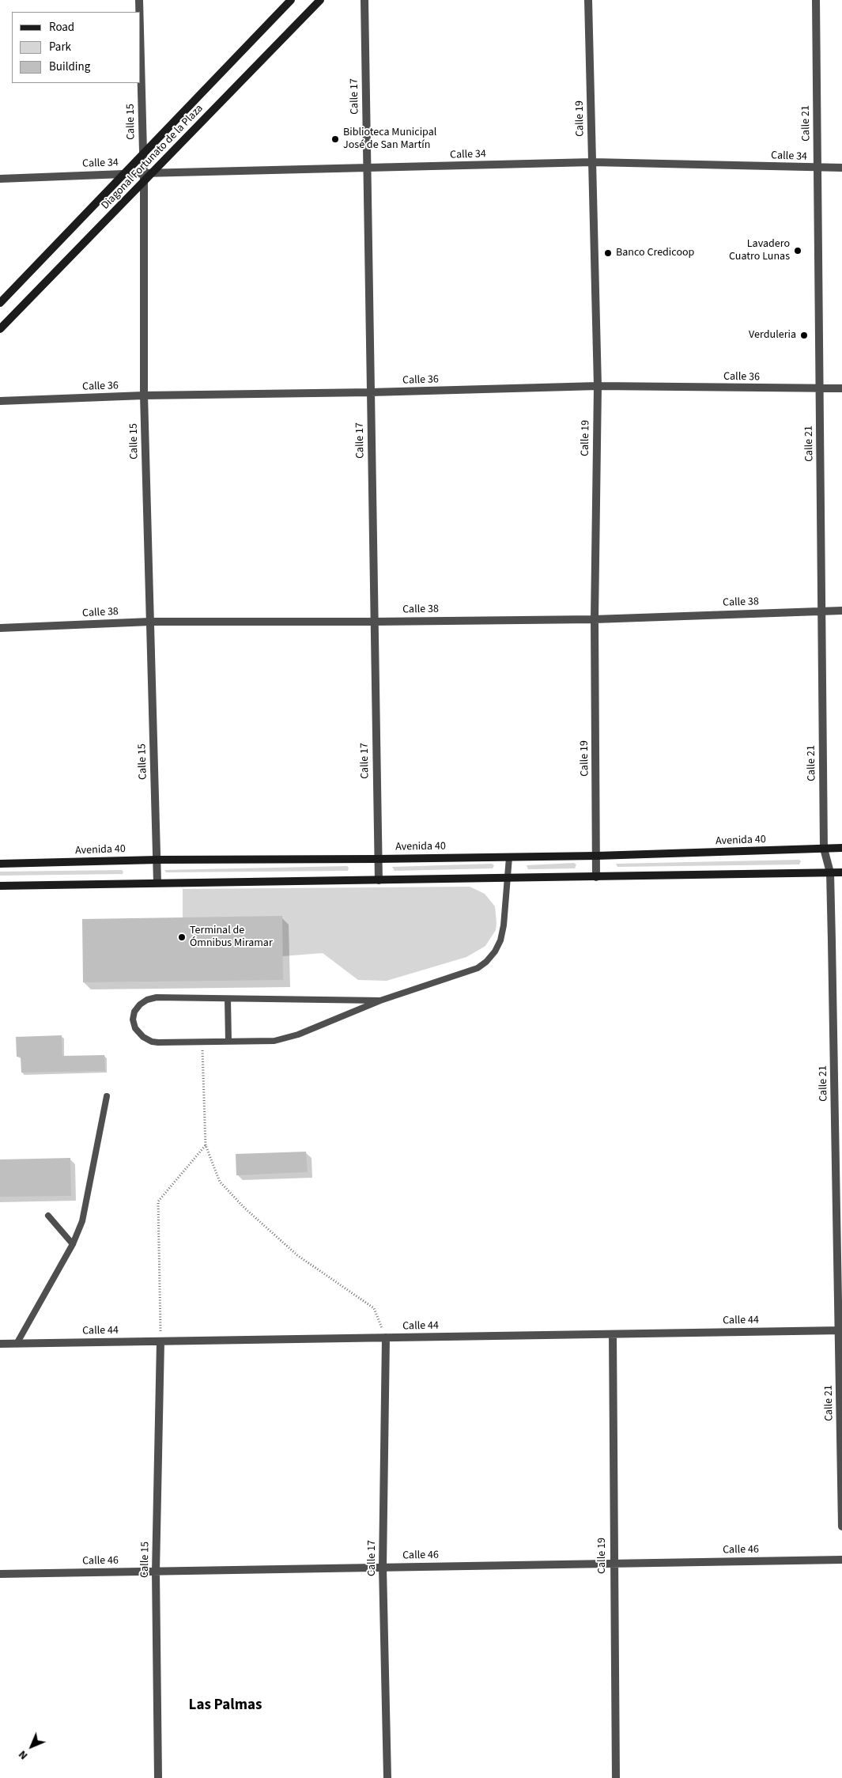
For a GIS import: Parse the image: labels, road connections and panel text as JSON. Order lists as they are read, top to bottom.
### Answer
{
  "streets": {
    "main road": ["Diagonal Fortunato de la Plaza", "Avenida 40"],
    "street": [
      "Calle 17",
      "Calle 19",
      "Calle 15",
      "Calle 21",
      "Calle 34",
      "Calle 36",
      "Calle 38",
      "Calle 44",
      "Calle 46"
    ]
  },
  "crossings": [
    ["Calle 17", "Calle 34"],
    ["Calle 17", "Calle 36"],
    ["Calle 17", "Calle 38"],
    ["Calle 17", "Avenida 40"],
    ["Calle 17", "Calle 44"],
    ["Calle 17", "Calle 46"],
    ["Calle 19", "Calle 34"],
    ["Calle 19", "Calle 36"],
    ["Calle 19", "Calle 38"],
    ["Calle 19", "Avenida 40"],
    ["Calle 19", "Calle 44"],
    ["Calle 19", "Calle 46"],
    ["Calle 15", "Calle 34"],
    ["Calle 15", "Diagonal Fortunato de la Plaza"],
    ["Calle 15", "Calle 36"],
    ["Calle 15", "Calle 38"],
    ["Calle 15", "Avenida 40"],
    ["Calle 15", "Calle 44"],
    ["Calle 15", "Calle 46"],
    ["Calle 21", "Calle 34"],
    ["Calle 21", "Calle 36"],
    ["Calle 21", "Calle 38"],
    ["Calle 21", "Avenida 40"],
    ["Calle 21", "Calle 44"],
    ["Calle 34", "Diagonal Fortunato de la Plaza"]
  ],
  "districts": ["Las Palmas"],
  "places": [
    "Biblioteca Municipal José de San Martín",
    "Lavadero Cuatro Lunas",
    "Banco Credicoop",
    "Verduleria",
    "Terminal de Ómnibus Miramar"
  ],
  "legend": ["Road", "Park", "Building"],
  "north": "bottom left"
}
